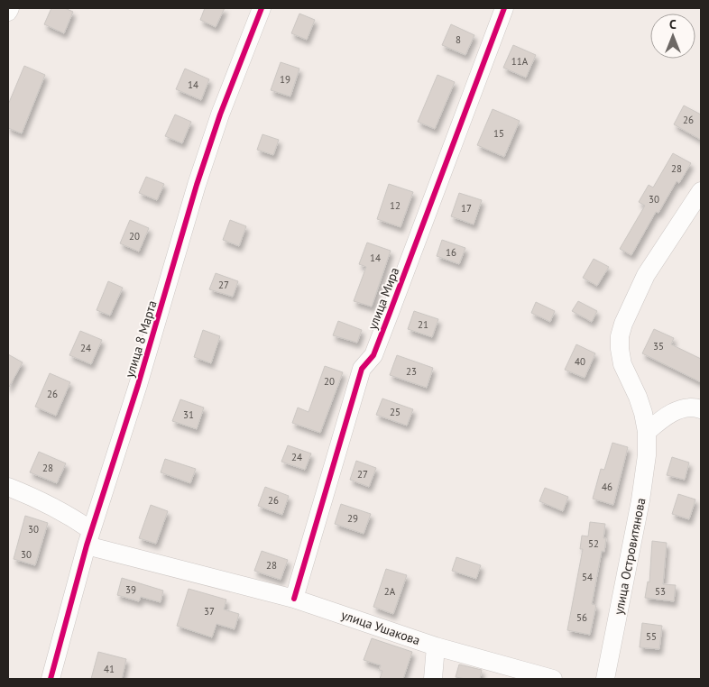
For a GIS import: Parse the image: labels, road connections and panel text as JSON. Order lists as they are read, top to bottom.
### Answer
{
  "streets": {
    "street": [
      "улица Мира",
      "улица 8 Марта",
      "улица Островитянова",
      "улица Ушакова"
    ]
  },
  "crossings": [
    ["улица Мира", "улица Ушакова"],
    ["улица 8 Марта", "улица Ушакова"]
  ],
  "house_numbers": [
    "8",
    "11А",
    "19",
    "14",
    "26",
    "15",
    "28",
    "30",
    "12",
    "17",
    "20",
    "16",
    "14",
    "27",
    "21",
    "35",
    "24",
    "40",
    "23",
    "20",
    "26",
    "25",
    "31",
    "24",
    "28",
    "27",
    "46",
    "26",
    "29",
    "30",
    "52",
    "30",
    "28",
    "54",
    "39",
    "2А",
    "53",
    "37",
    "56",
    "55",
    "41"
  ],
  "north": "top"
}
